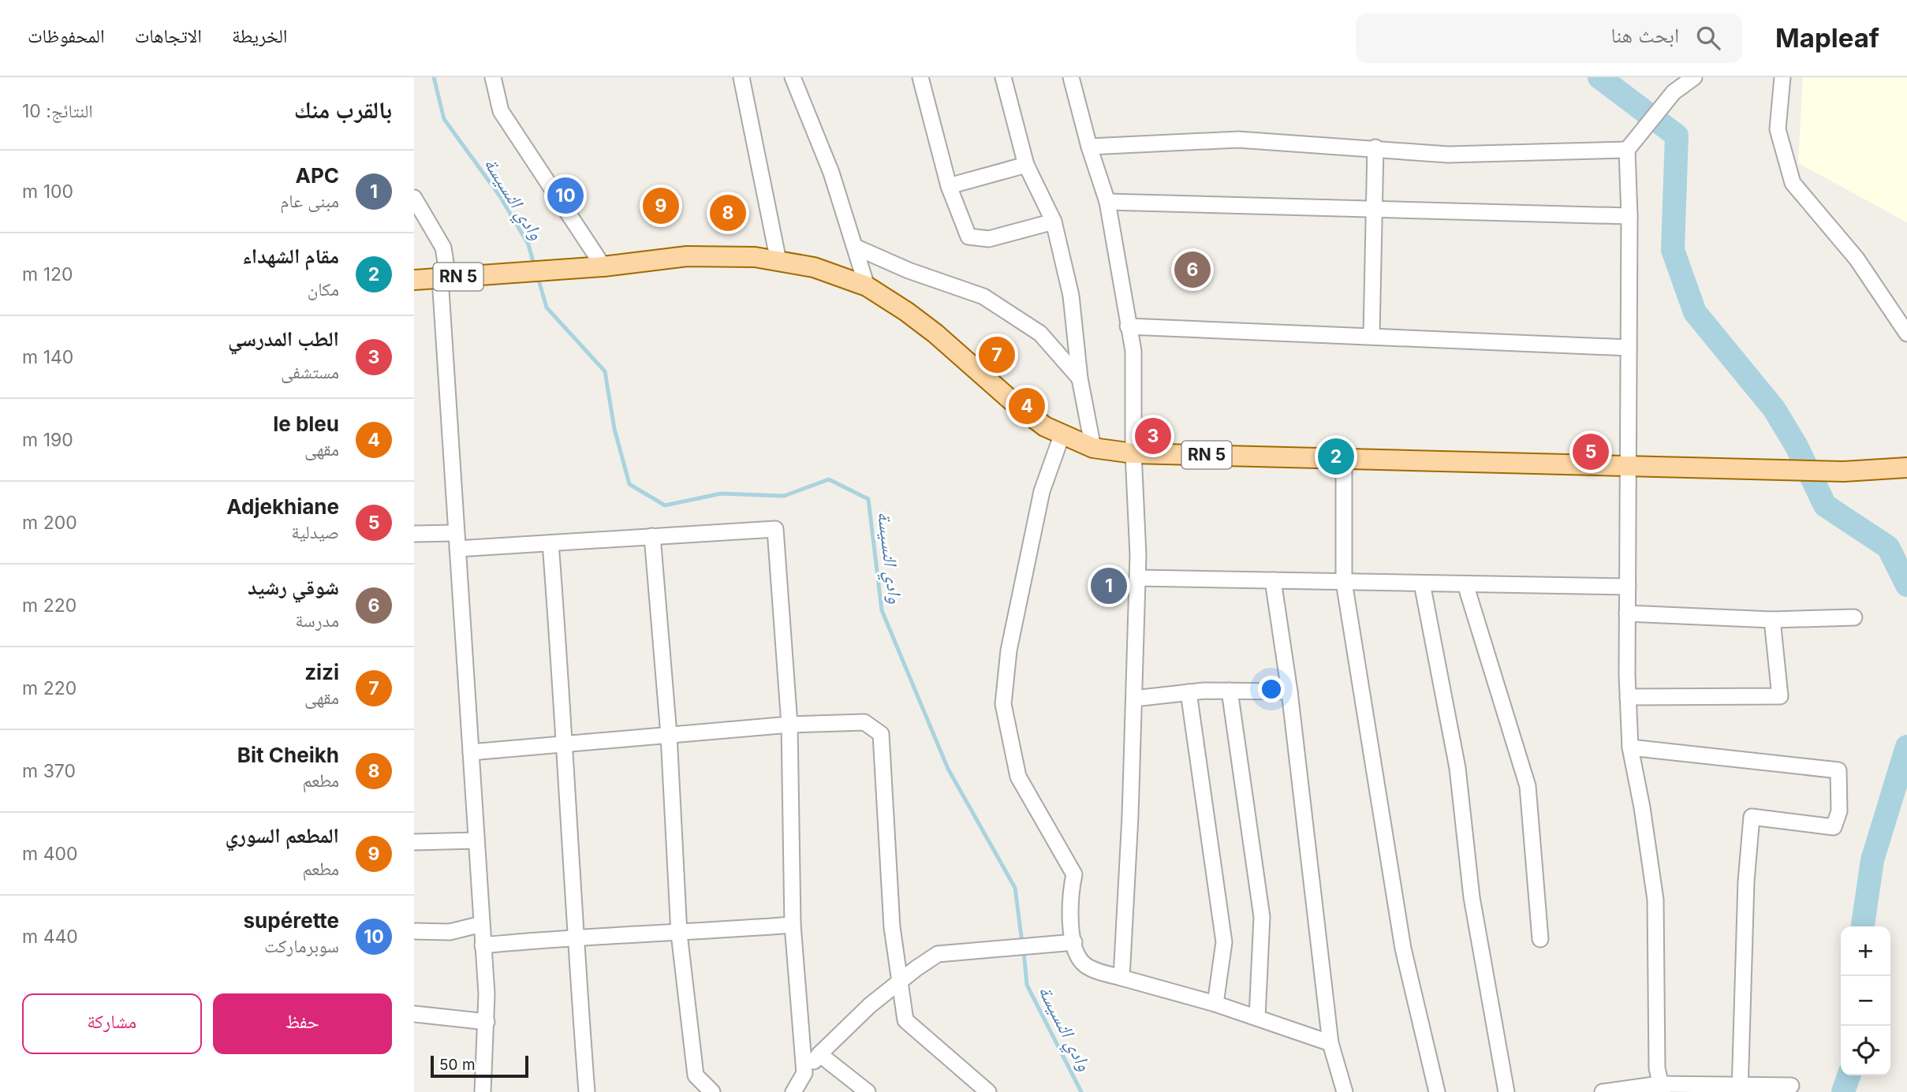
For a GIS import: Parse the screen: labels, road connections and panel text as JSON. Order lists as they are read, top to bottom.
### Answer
{
  "streets": {
    "main road": ["RN 5"]
  },
  "water": ["وادي النسيسة"],
  "scale_bar": "50 m",
  "page": {
    "header": "Mapleaf",
    "search": "ابحث هنا",
    "nav": ["الخريطة", "الاتجاهات", "المحفوظات"],
    "heading": ["بالقرب منك", "النتائج: 10"],
    "list": [
      {
        "mark": "1",
        "name": "APC",
        "note": "مبنى عام",
        "value": "100 m"
      },
      {
        "mark": "2",
        "name": "مقام الشهداء",
        "note": "مكان",
        "value": "120 m"
      },
      {
        "mark": "3",
        "name": "الطب المدرسي",
        "note": "مستشفى",
        "value": "140 m"
      },
      {
        "mark": "4",
        "name": "le bleu",
        "note": "مقهى",
        "value": "190 m"
      },
      {
        "mark": "5",
        "name": "Adjekhiane",
        "note": "صيدلية",
        "value": "200 m"
      },
      {
        "mark": "6",
        "name": "شوقي رشيد",
        "note": "مدرسة",
        "value": "220 m"
      },
      {
        "mark": "7",
        "name": "zizi",
        "note": "مقهى",
        "value": "220 m"
      },
      {
        "mark": "8",
        "name": "Bit Cheikh",
        "note": "مطعم",
        "value": "370 m"
      },
      {
        "mark": "9",
        "name": "المطعم السوري",
        "note": "مطعم",
        "value": "400 m"
      },
      {
        "mark": "10",
        "name": "supérette",
        "note": "سوبرماركت",
        "value": "440 m"
      }
    ],
    "pins": [
      "10",
      "9",
      "8",
      "6",
      "7",
      "4",
      "3",
      "5",
      "2",
      "1"
    ],
    "map_buttons": ["+", "−"],
    "buttons": ["حفظ", "مشاركة"],
    "scale": "50 m"
  }
}
